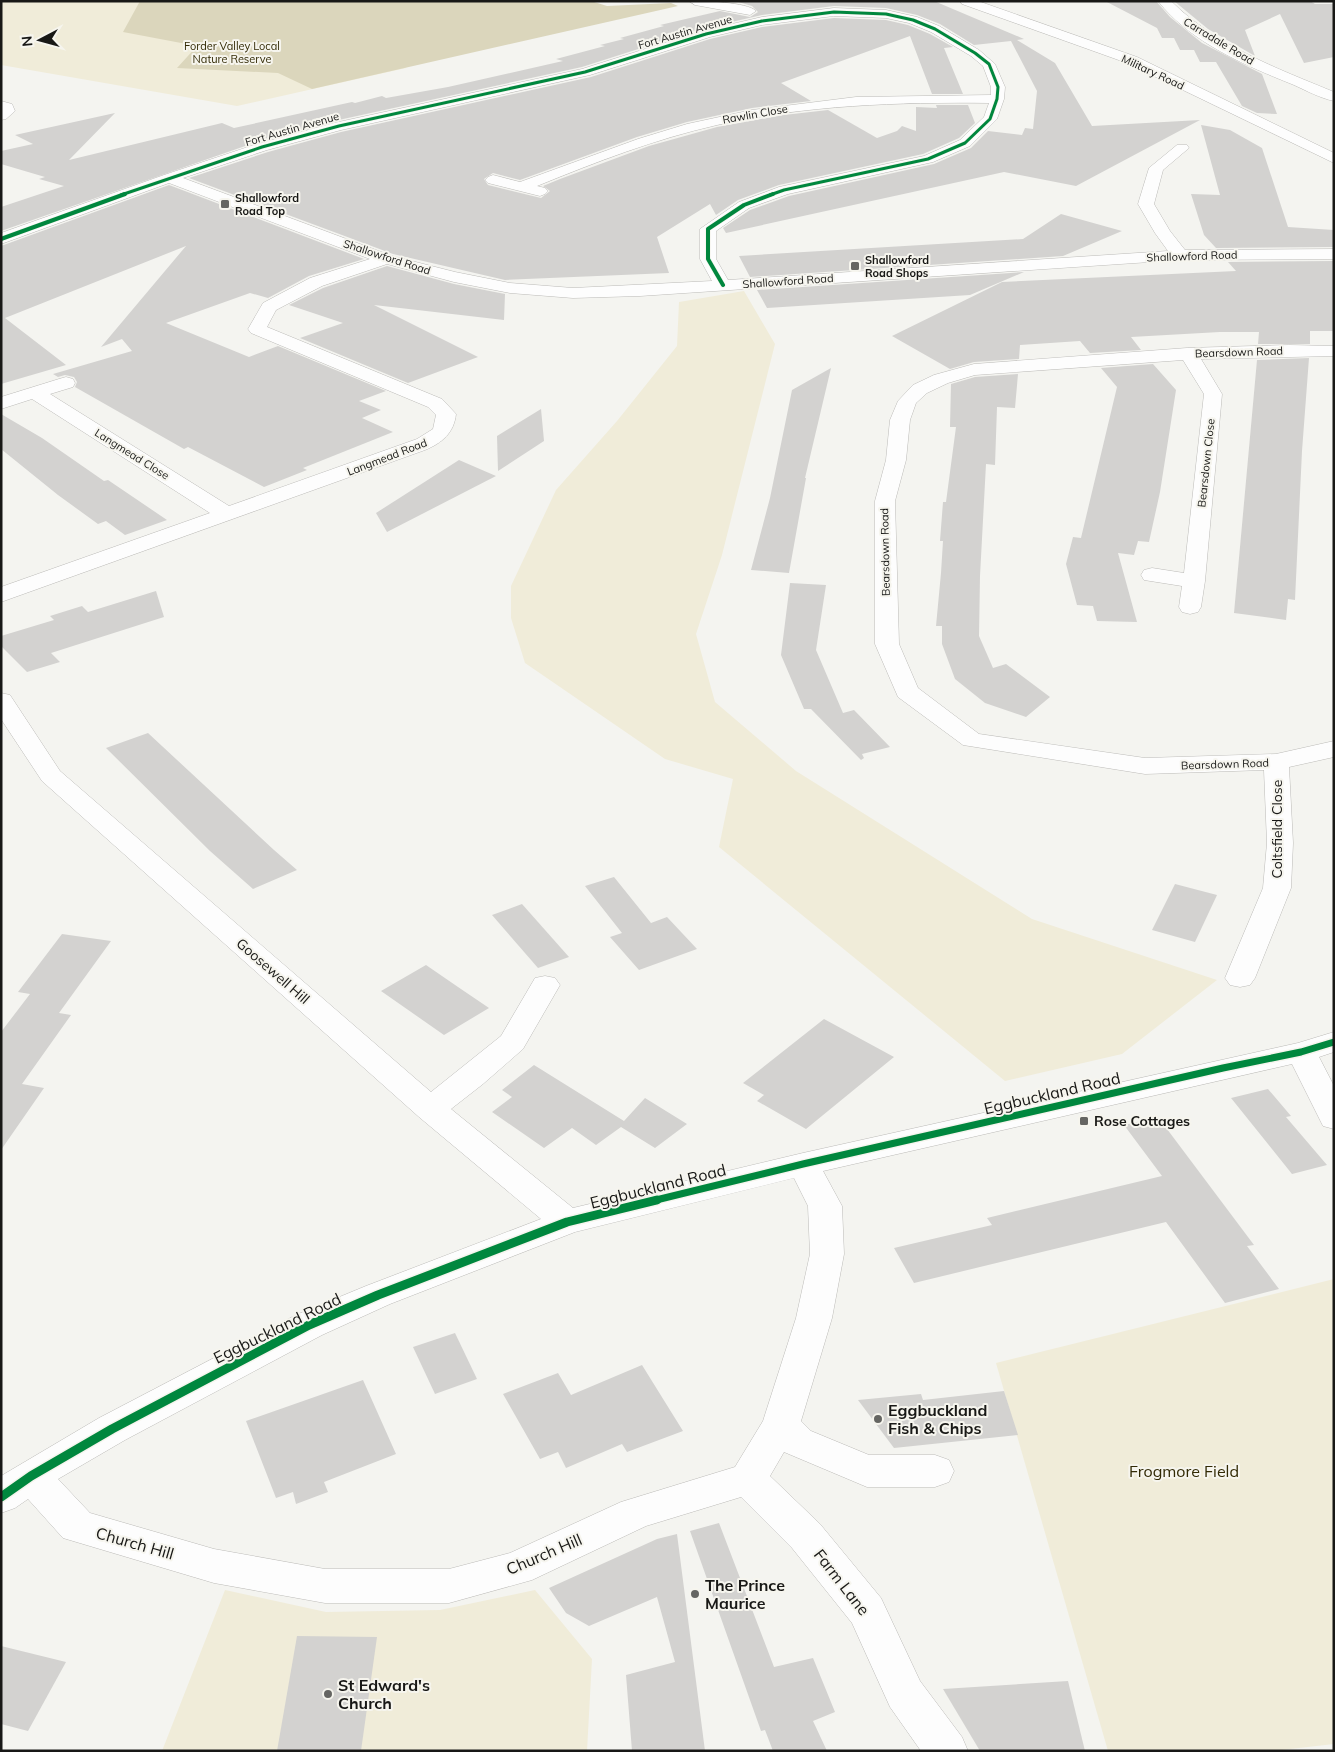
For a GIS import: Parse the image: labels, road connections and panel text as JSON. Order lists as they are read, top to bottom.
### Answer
{
  "streets": {
    "street": [
      "Fort Austin Avenue",
      "Carradale Road",
      "Military Road",
      "Rawlin Close",
      "Shallowford Road",
      "Bearsdown Road",
      "Langmead Close",
      "Langmead Road",
      "Bearsdown Close",
      "Coltsfield Close",
      "Goosewell Hill",
      "Eggbuckland Road",
      "Church Hill",
      "Farm Lane"
    ]
  },
  "crossings": [
    ["Fort Austin Avenue", "Rawlin Close"],
    ["Fort Austin Avenue", "Shallowford Road"],
    ["Shallowford Road", "Langmead Road"],
    ["Bearsdown Road", "Bearsdown Close"],
    ["Bearsdown Road", "Coltsfield Close"],
    ["Langmead Close", "Langmead Road"],
    ["Goosewell Hill", "Eggbuckland Road"],
    ["Eggbuckland Road", "Church Hill"],
    ["Church Hill", "Farm Lane"]
  ],
  "parks": ["Forder Valley Local Nature Reserve", "Frogmore Field"],
  "places": {
    "transit": ["Shallowford Road Top", "Shallowford Road Shops", "Rose Cottages"],
    "other": ["Eggbuckland Fish & Chips", "The Prince Maurice", "St Edward's Church"]
  },
  "north": "left"
}
